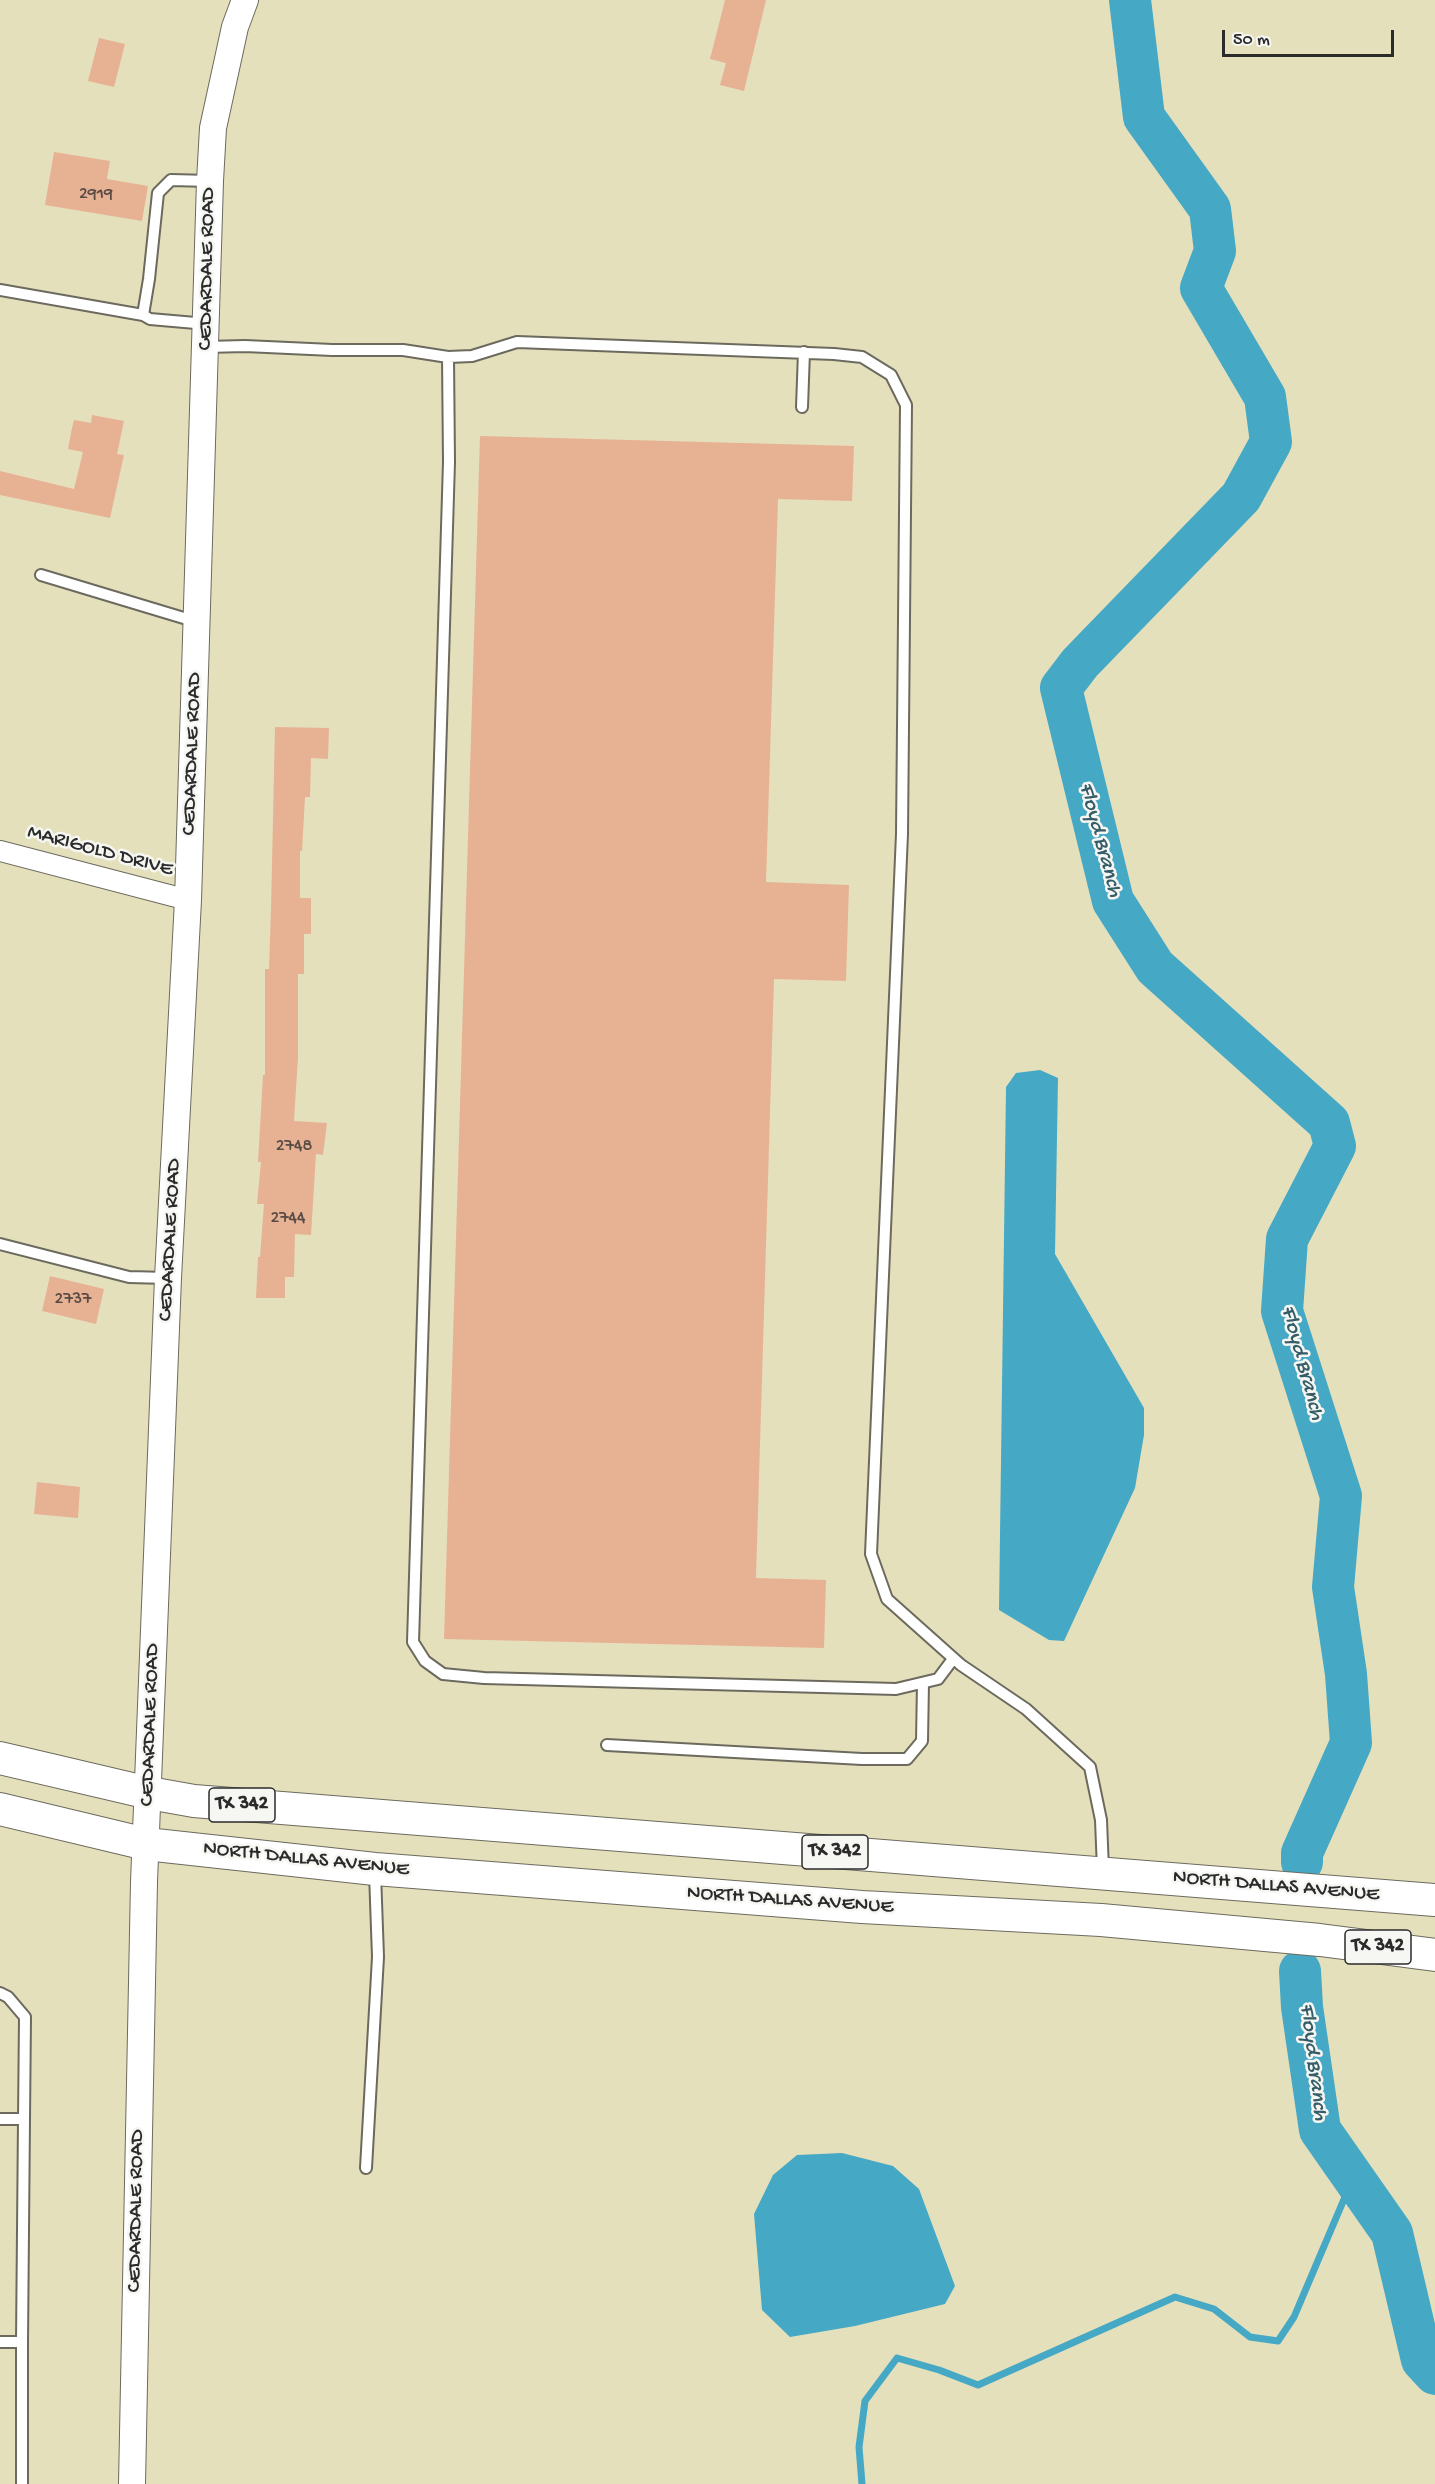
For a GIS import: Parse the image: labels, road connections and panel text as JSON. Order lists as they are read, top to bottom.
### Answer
{
  "streets": {
    "main road": ["TX 342", "NORTH DALLAS AVENUE"],
    "street": ["CEDARDALE ROAD", "MARIGOLD DRIVE"]
  },
  "crossings": [
    ["CEDARDALE ROAD", "MARIGOLD DRIVE"],
    ["CEDARDALE ROAD", "TX 342"],
    ["CEDARDALE ROAD", "NORTH DALLAS AVENUE"],
    ["TX 342", "NORTH DALLAS AVENUE"]
  ],
  "water": ["Floyd Branch"],
  "house_numbers": [
    "2919",
    "2748",
    "2744",
    "2737"
  ],
  "scale_bar": "50 m"
}
